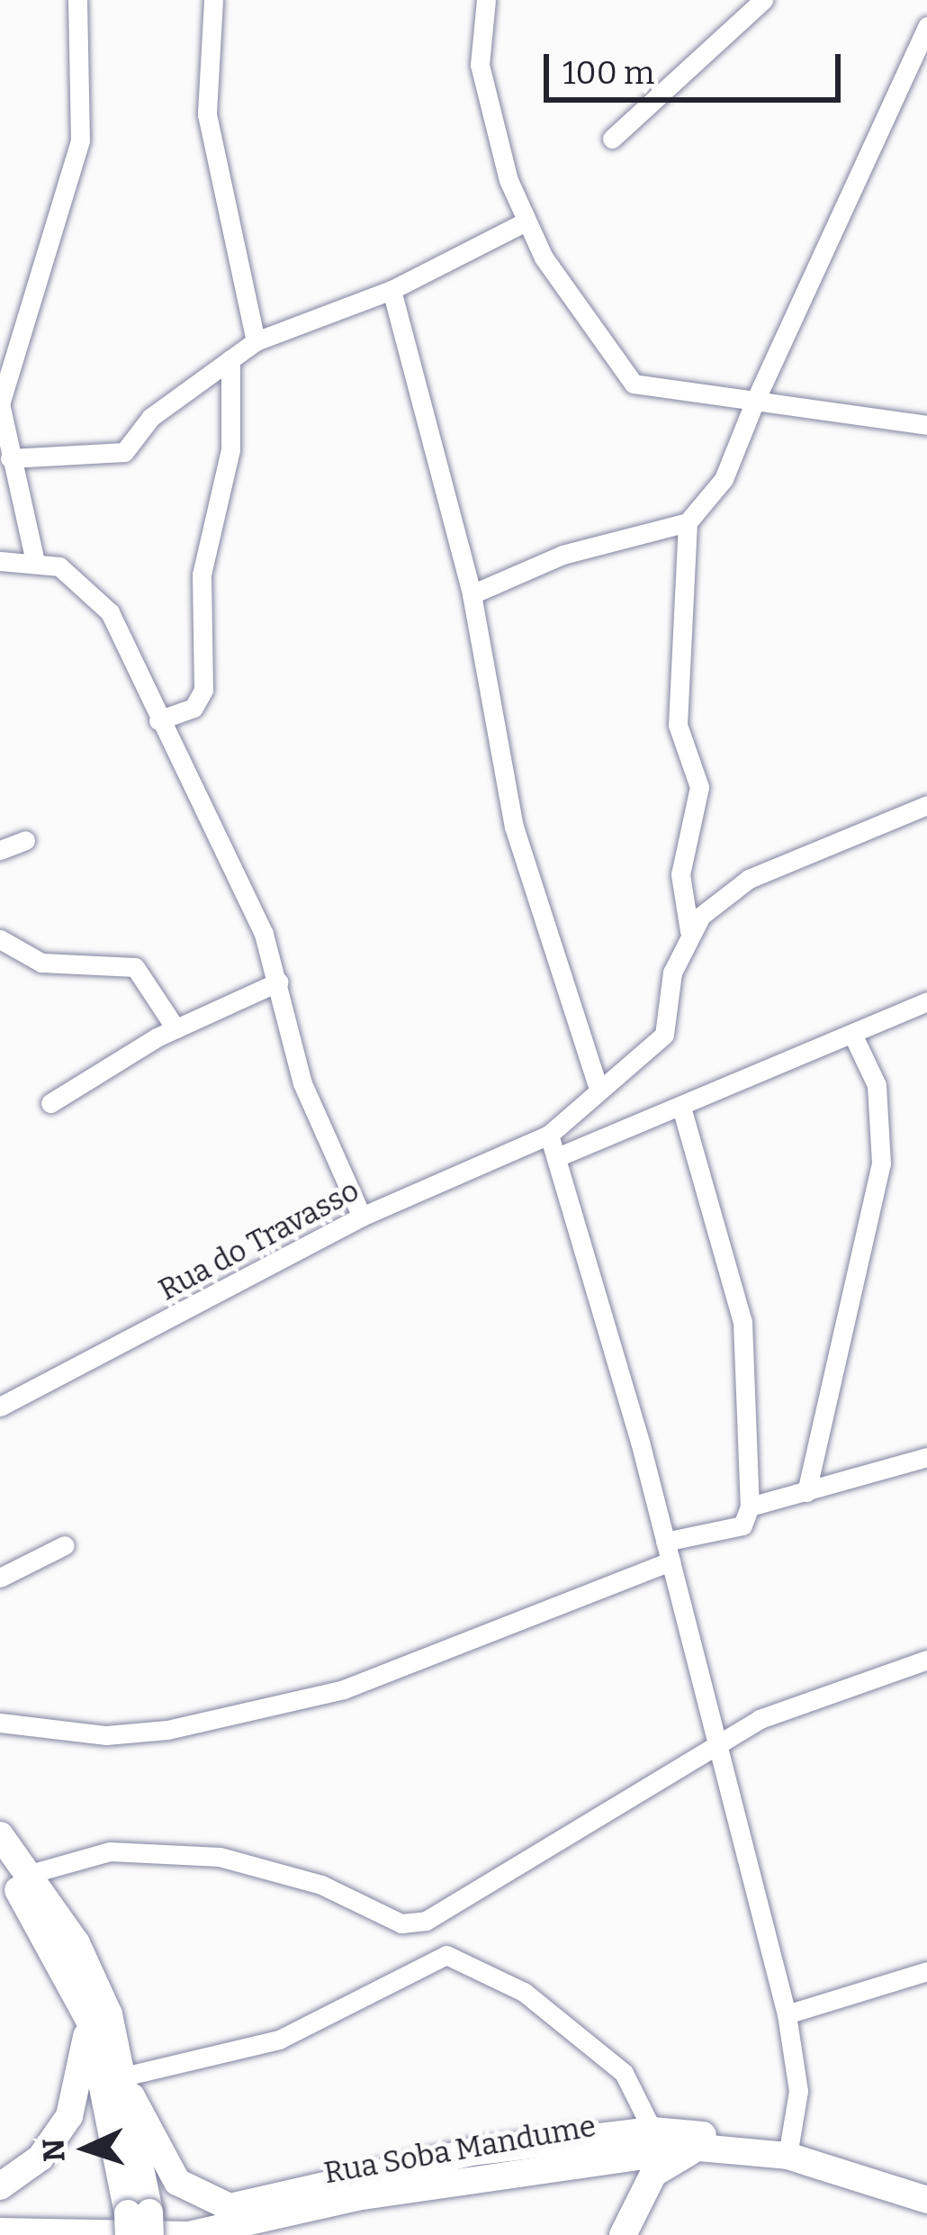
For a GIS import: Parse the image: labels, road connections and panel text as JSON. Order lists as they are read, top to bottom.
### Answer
{
  "streets": {
    "main road": ["Rua Soba Mandume"],
    "street": ["Rua do Travasso"]
  },
  "scale_bar": "100 m",
  "north": "left"
}
